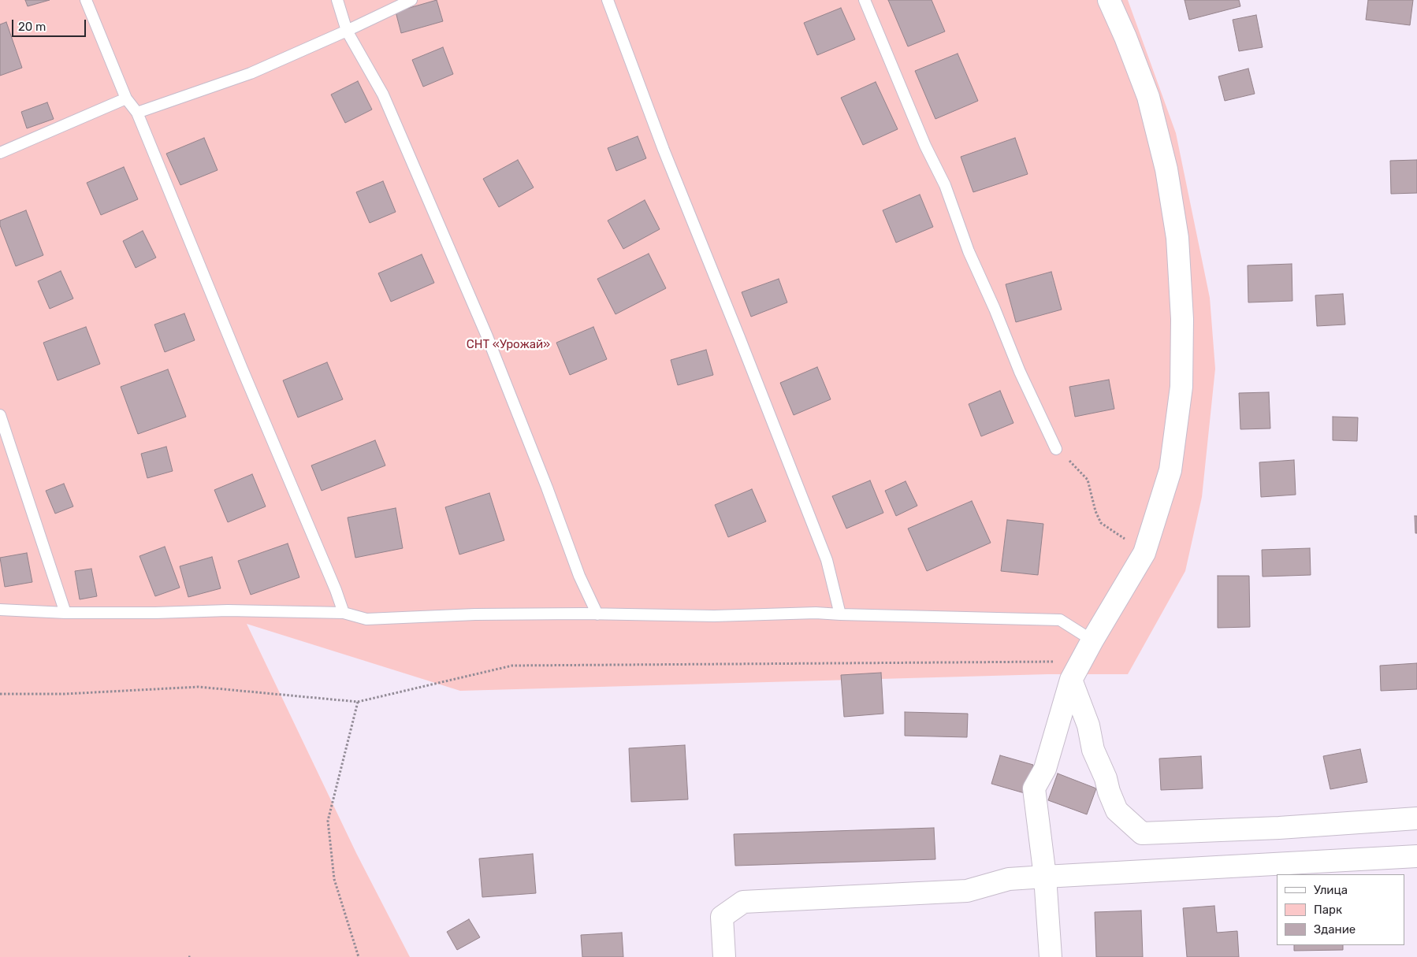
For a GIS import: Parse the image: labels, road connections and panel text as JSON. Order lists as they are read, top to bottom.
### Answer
{
  "parks": ["СНТ «Урожай»"],
  "legend": ["Улица", "Парк", "Здание"],
  "scale_bar": "20 m"
}
